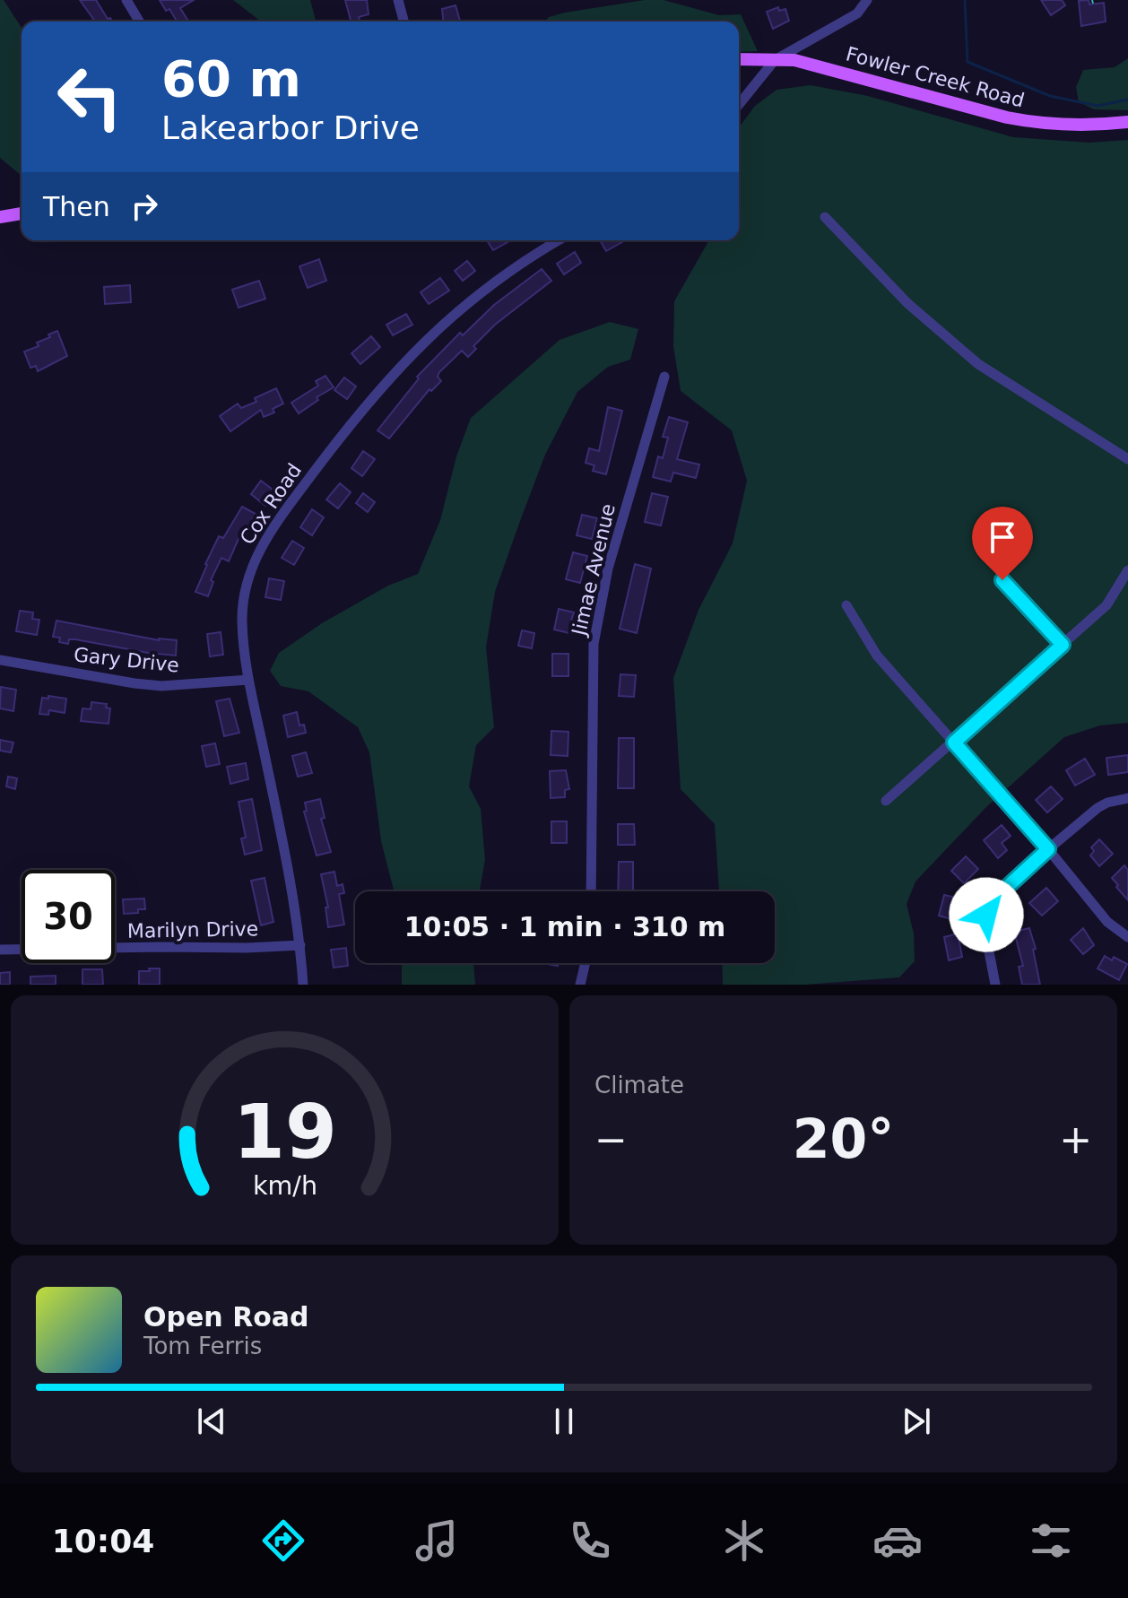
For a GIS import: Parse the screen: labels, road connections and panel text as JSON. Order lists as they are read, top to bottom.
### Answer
{
  "streets": {
    "main road": ["Fowler Creek Road"],
    "street": [
      "Cox Road",
      "Jimae Avenue",
      "Gary Drive",
      "Marilyn Drive"
    ]
  },
  "crossings": [
    ["Cox Road", "Gary Drive"],
    ["Cox Road", "Marilyn Drive"]
  ],
  "page": {
    "turn": ["60 m", "Lakearbor Drive"],
    "then": "Then",
    "limit": "30",
    "trip": "10:05 · 1 min · 310 m",
    "tile": "Climate",
    "heat": ["−", "20°", "+"],
    "song": ["Open Road", "Tom Ferris"],
    "tabs": "10:04",
    "gauge": ["19", "km/h"]
  }
}
